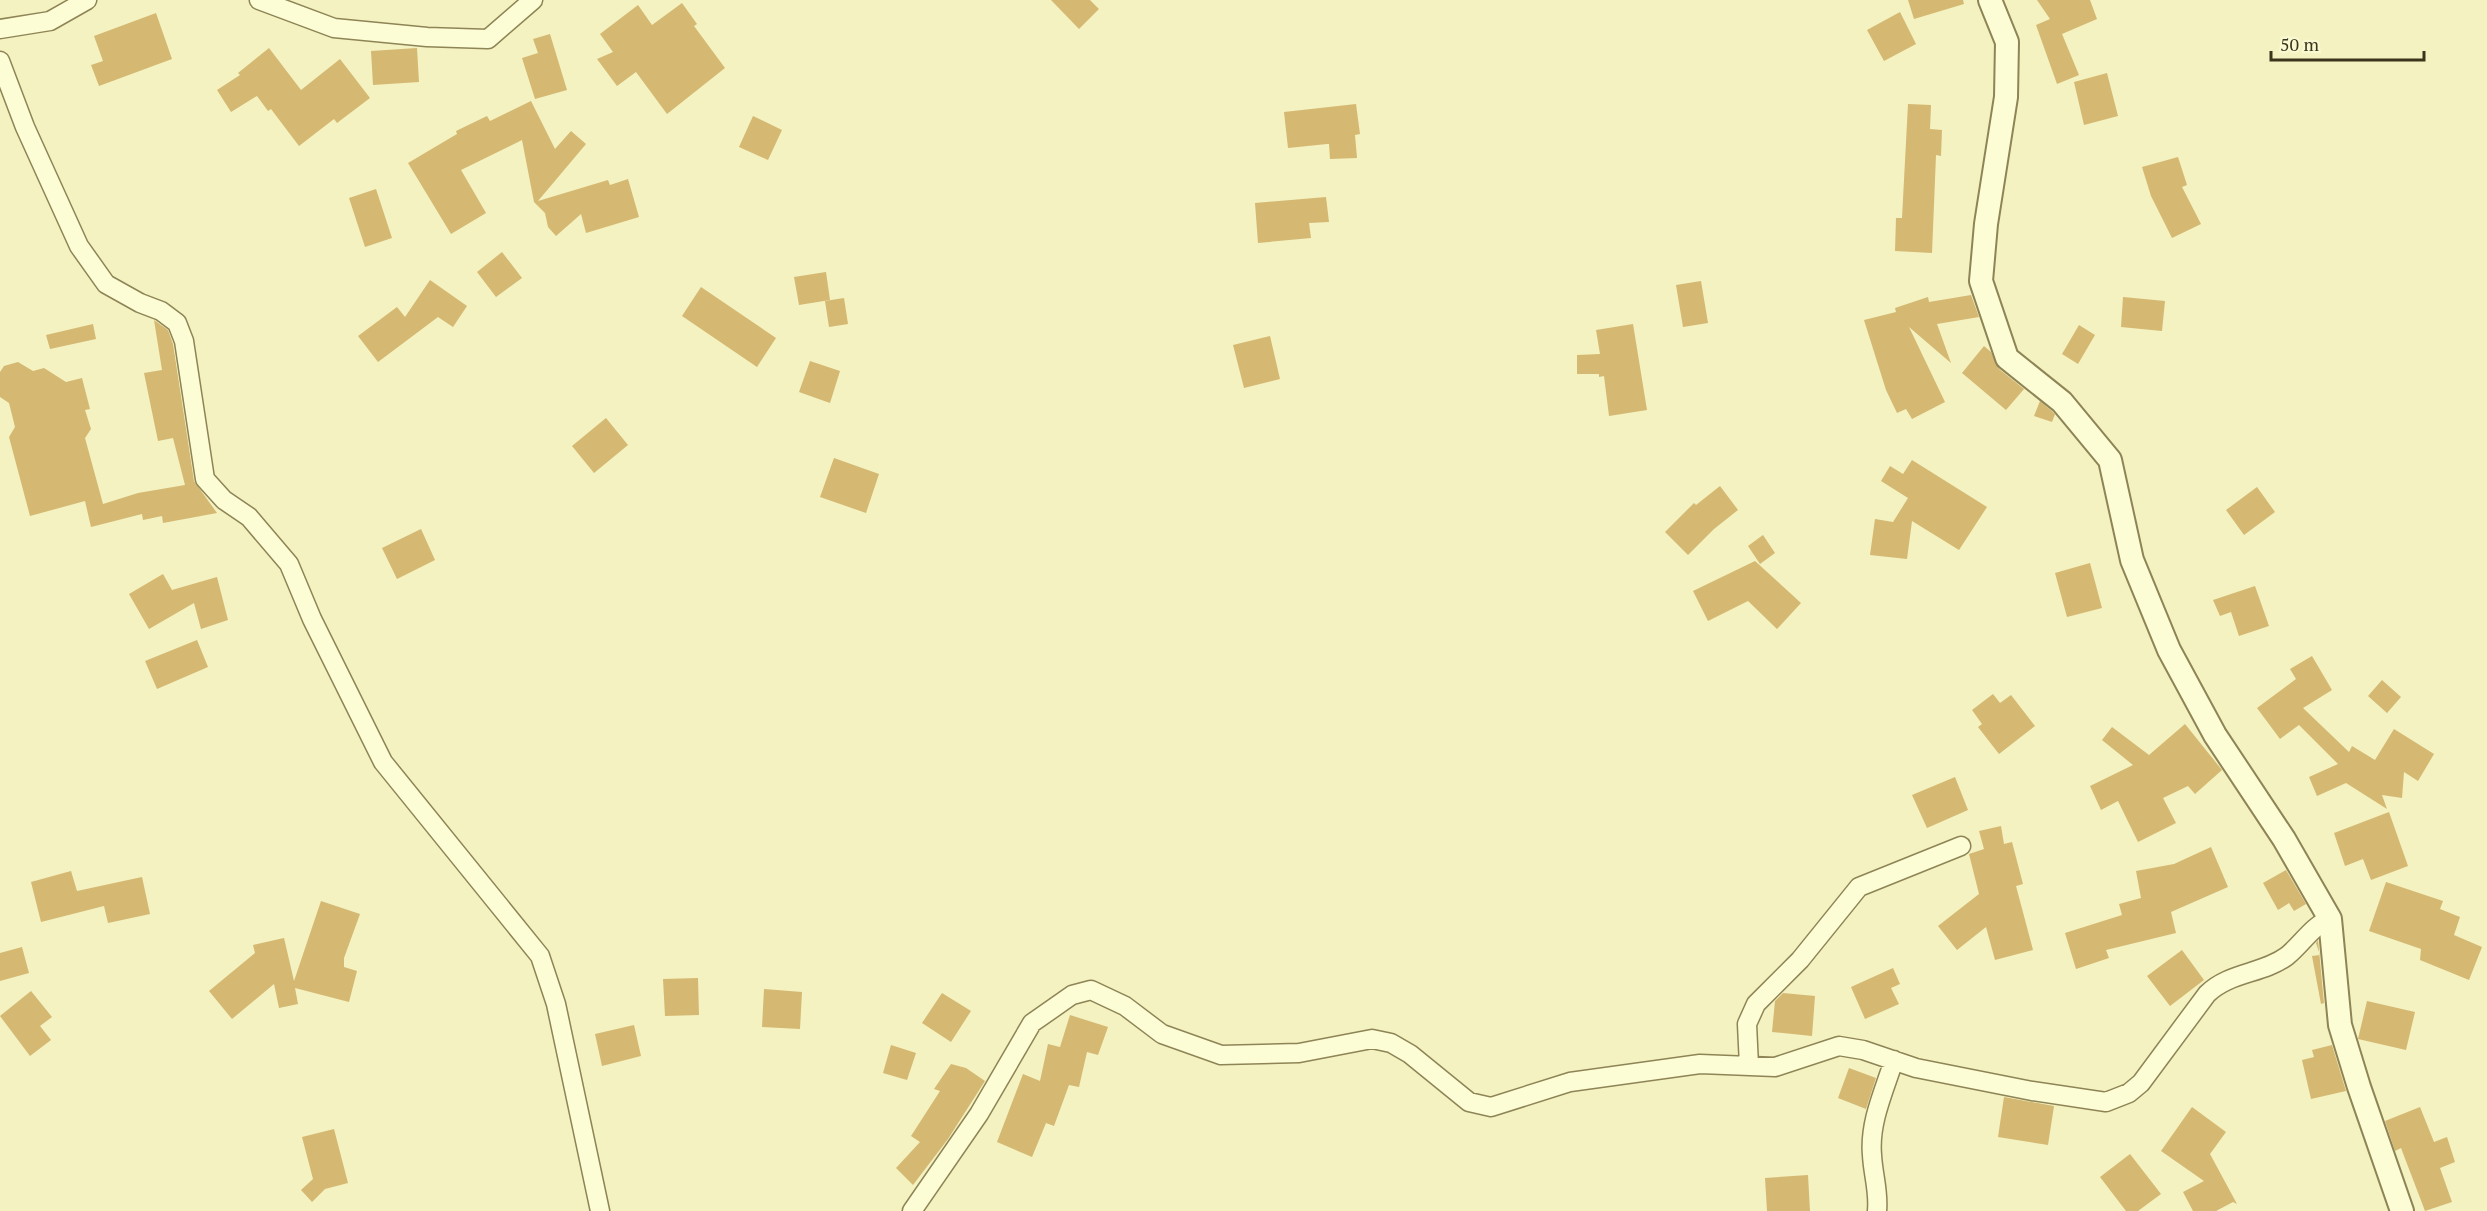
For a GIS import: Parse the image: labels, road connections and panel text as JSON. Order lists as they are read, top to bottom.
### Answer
{
  "scale_bar": "50 m"
}
